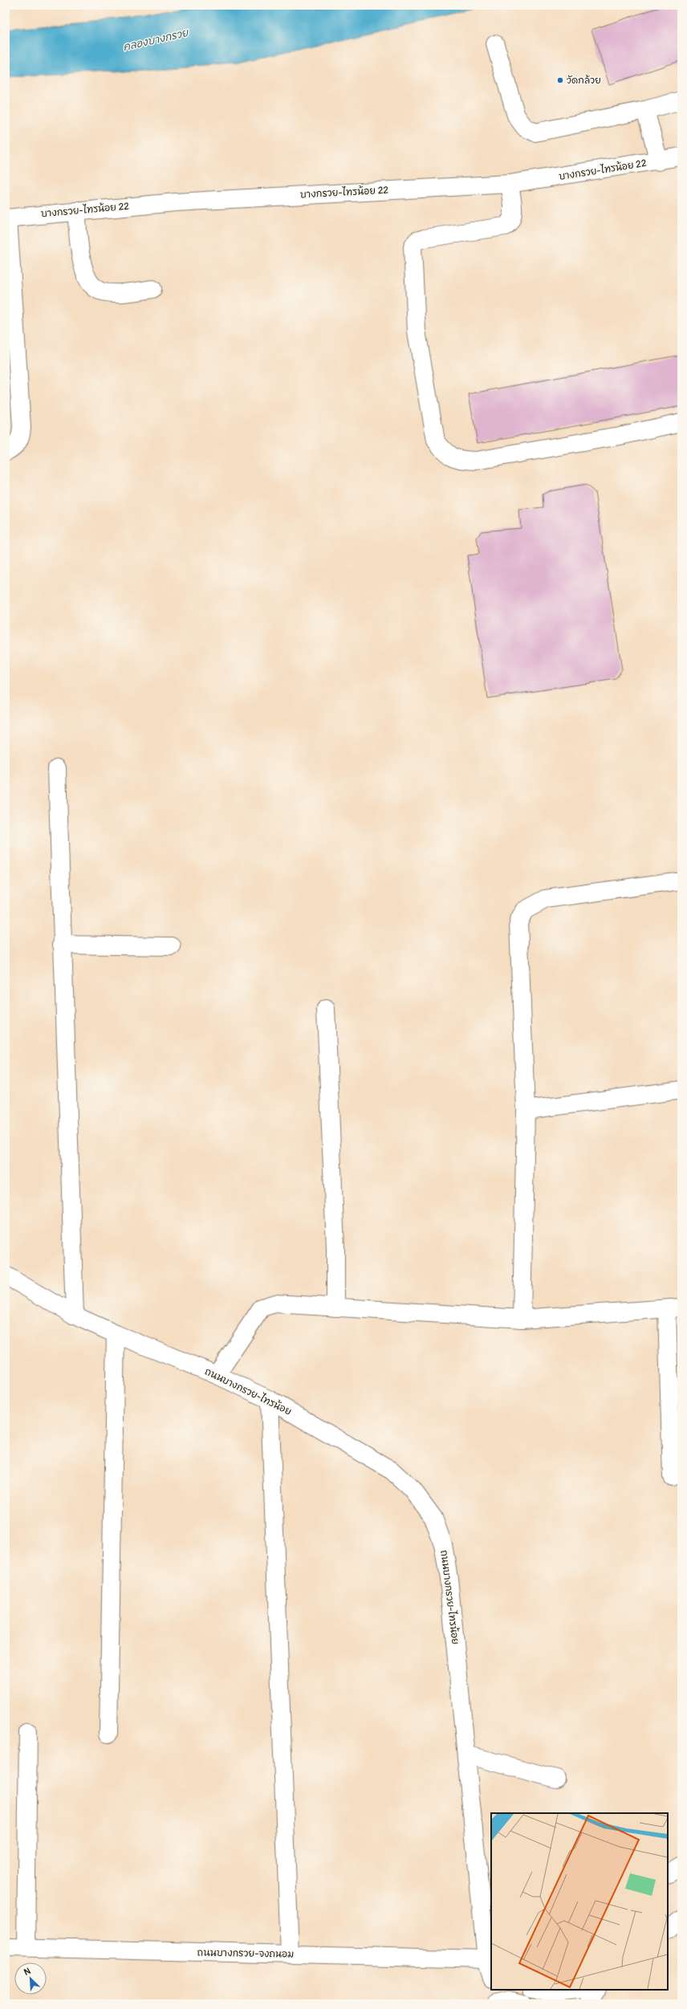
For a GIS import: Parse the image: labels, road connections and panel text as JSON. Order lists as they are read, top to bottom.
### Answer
{
  "streets": {
    "street": ["บางกรวย-ไทรน้อย 22", "ถนนบางกรวย-ไทรน้อย", "ถนนบางกรวย-จงถนอม"]
  },
  "crossings": [
    ["ถนนบางกรวย-ไทรน้อย", "ถนนบางกรวย-จงถนอม"]
  ],
  "water": ["คลองบางกรวย"],
  "places": ["วัดกล้วย"],
  "north": "top left"
}
